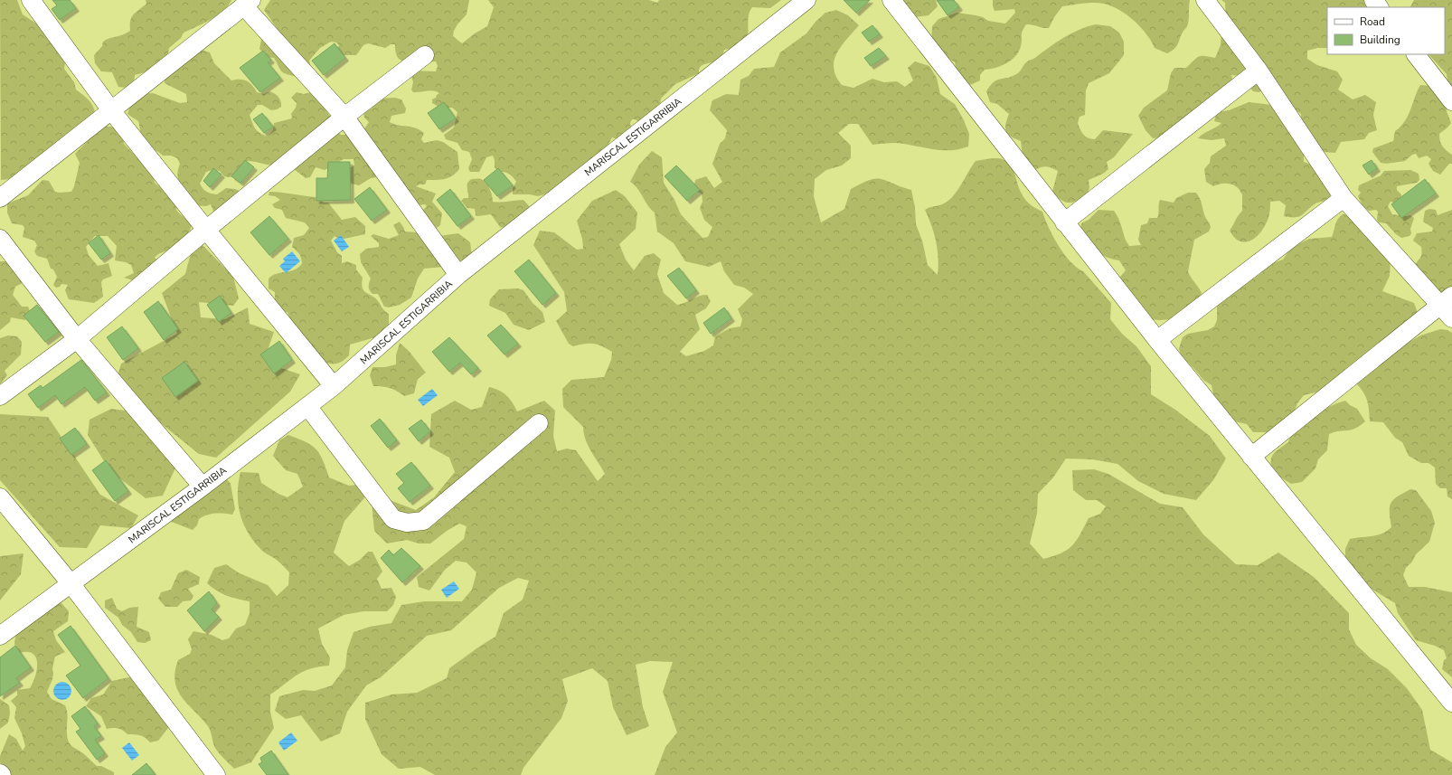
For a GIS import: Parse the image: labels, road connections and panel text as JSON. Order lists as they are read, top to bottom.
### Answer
{
  "streets": {
    "street": ["MARISCAL ESTIGARRIBIA"]
  },
  "legend": ["Road", "Building"]
}
